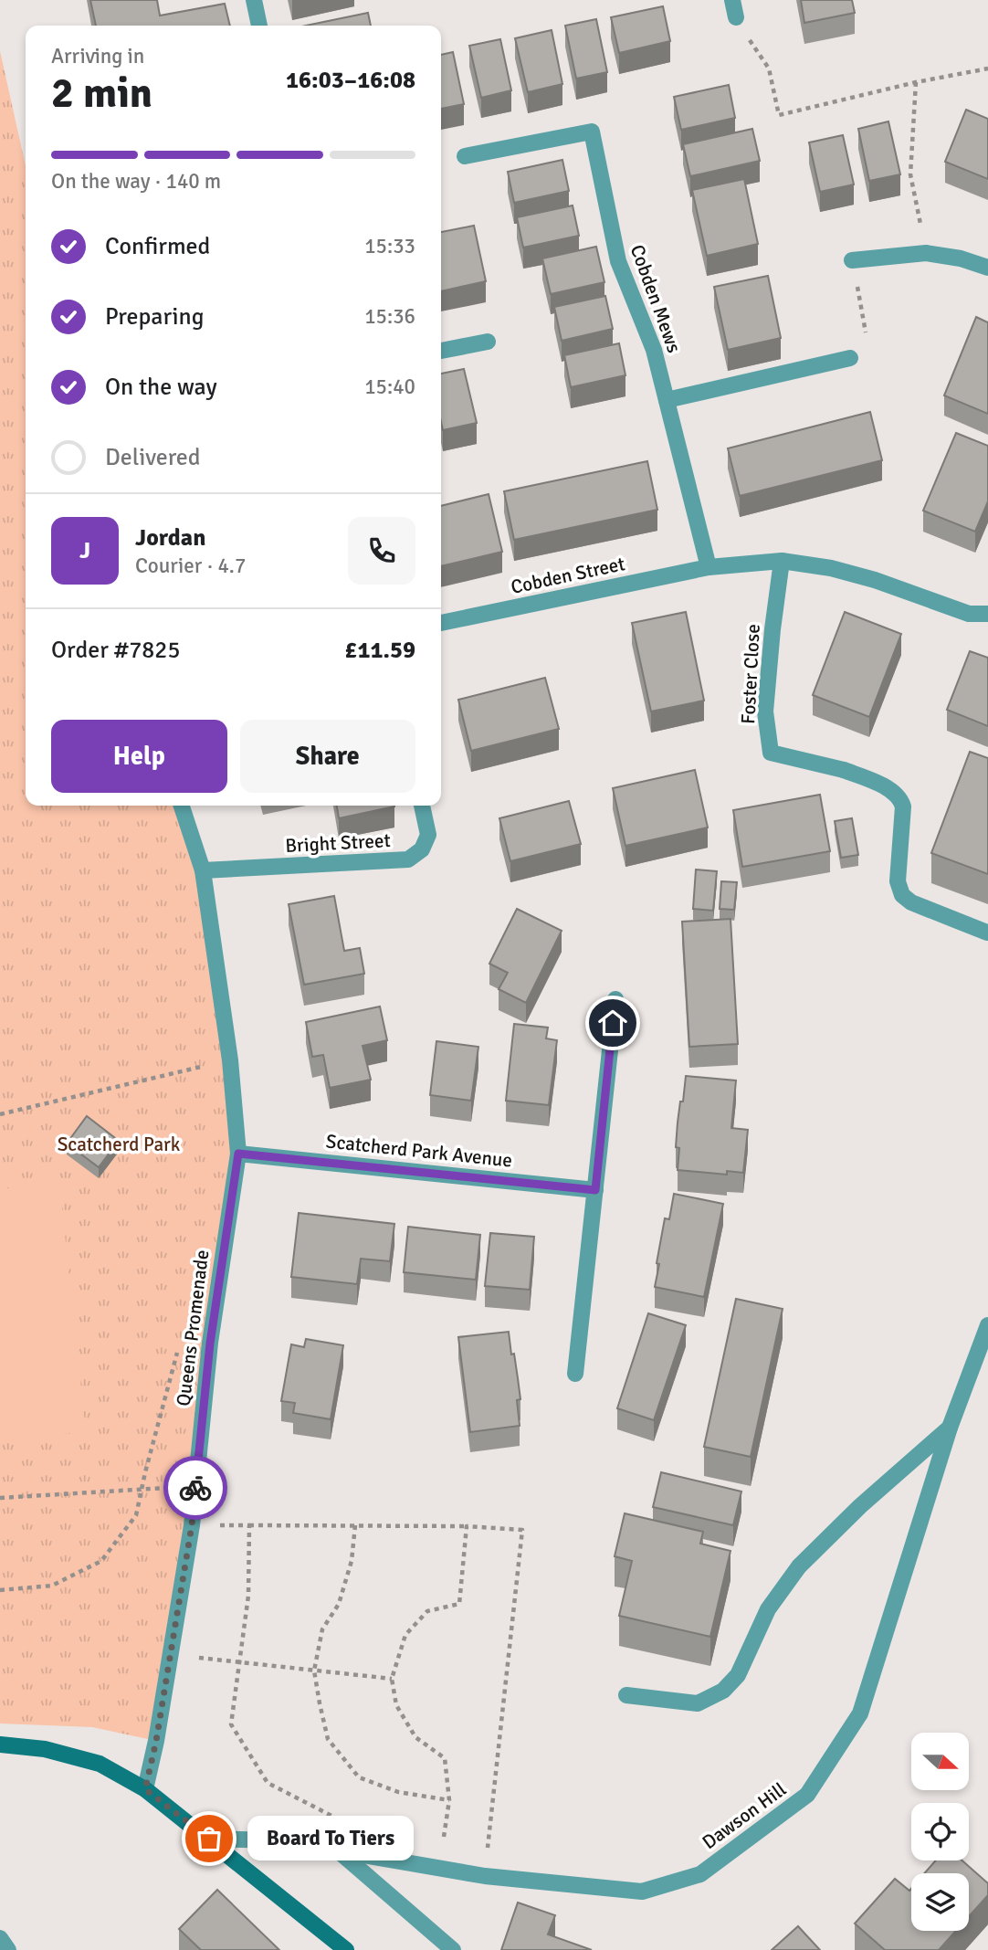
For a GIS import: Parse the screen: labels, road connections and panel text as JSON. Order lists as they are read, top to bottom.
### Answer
{
  "streets": {
    "street": [
      "Cobden Mews",
      "Cobden Street",
      "Foster Close",
      "Bright Street",
      "Scatcherd Park Avenue",
      "Queens Promenade",
      "Dawson Hill"
    ]
  },
  "crossings": [
    ["Cobden Mews", "Cobden Street"],
    ["Cobden Street", "Foster Close"],
    ["Bright Street", "Queens Promenade"],
    ["Scatcherd Park Avenue", "Queens Promenade"]
  ],
  "parks": ["Scatcherd Park"],
  "places": ["Board To Tiers"],
  "north": "right",
  "page": {
    "heading": ["2 min", "Arriving in", "16:03–16:08"],
    "panel": [
      "Jordan",
      "Courier · 4.7",
      "Order #7825",
      "£11.59"
    ],
    "bar": "On the way · 140 m",
    "list": [
      ["Confirmed", "15:33"],
      ["Preparing", "15:36"],
      ["On the way", "15:40"],
      "Delivered"
    ],
    "round": "J",
    "buttons": ["Help", "Share"],
    "bubble": "Board To Tiers"
  }
}
